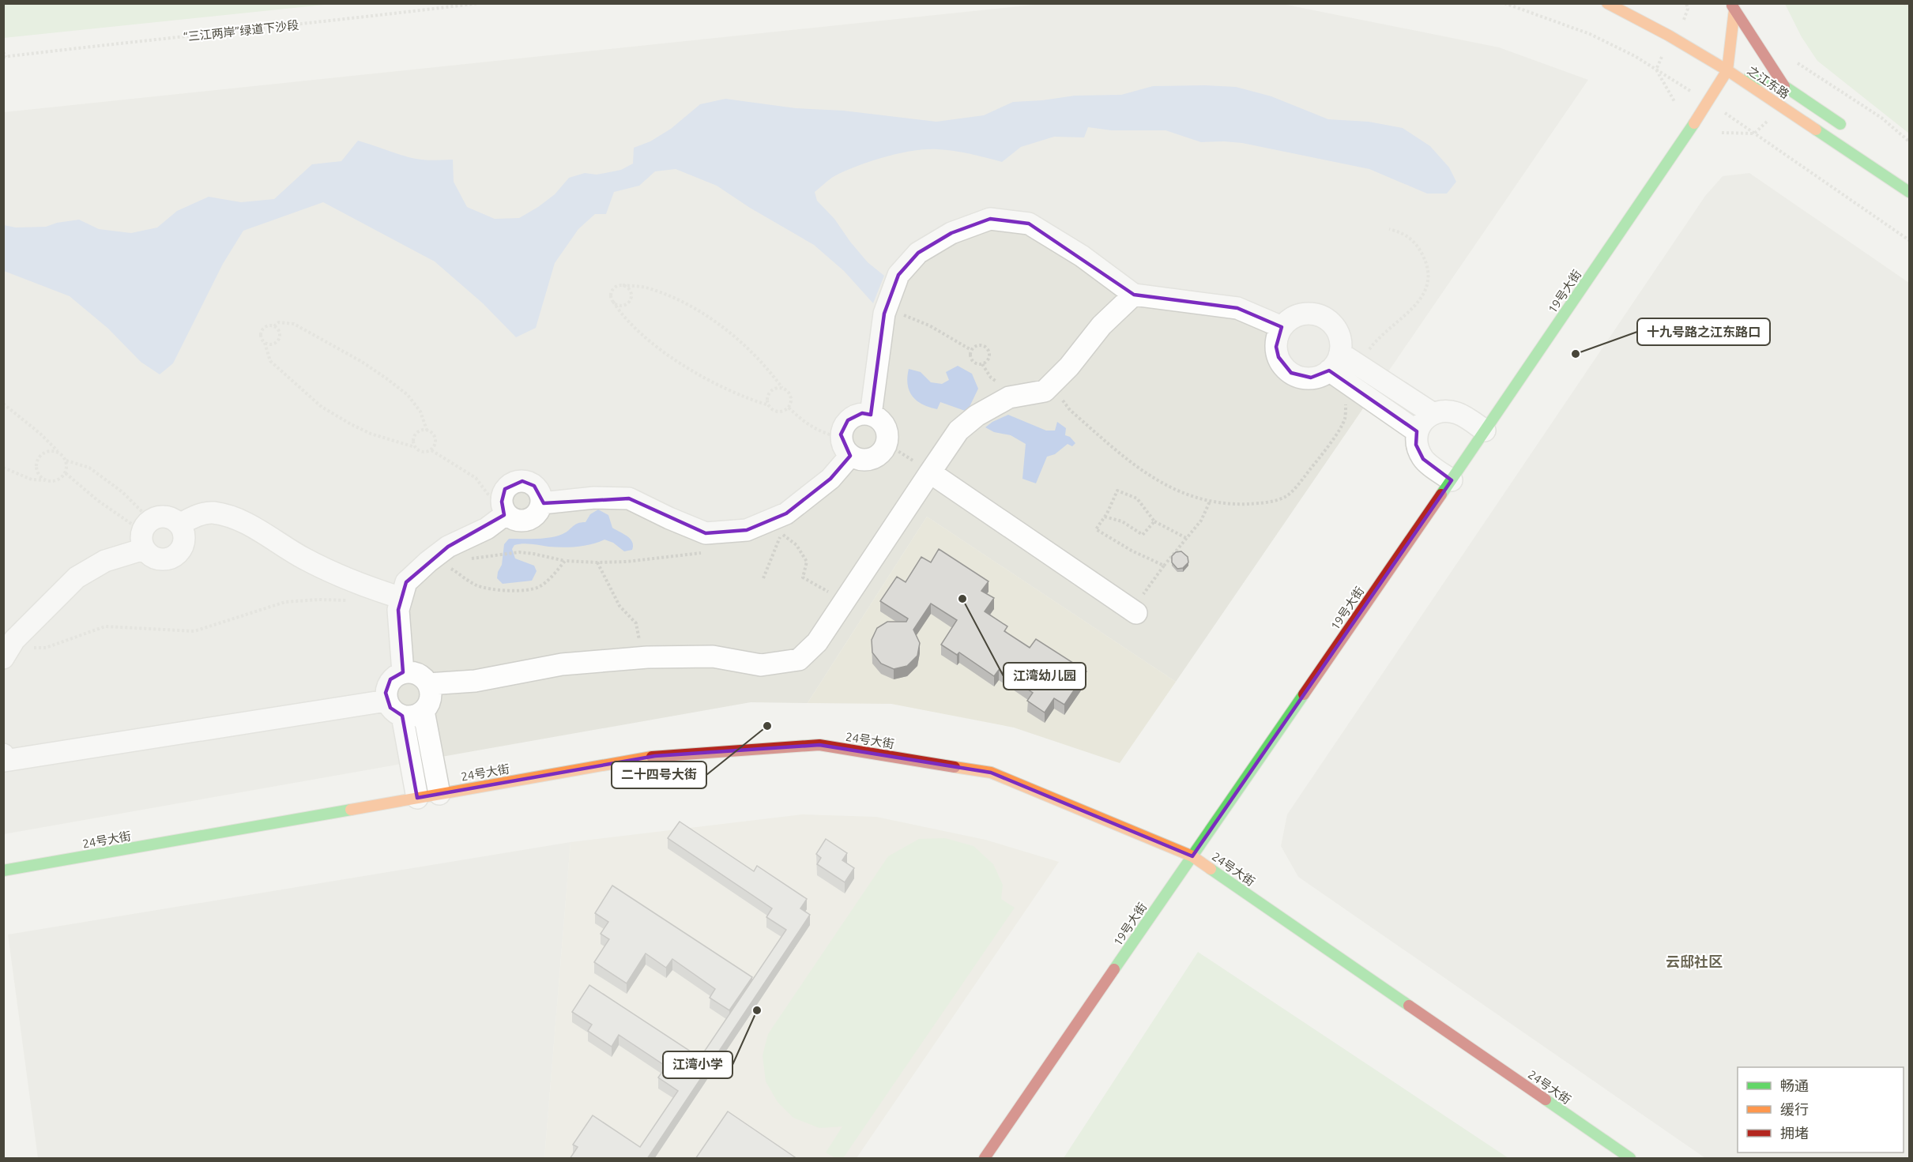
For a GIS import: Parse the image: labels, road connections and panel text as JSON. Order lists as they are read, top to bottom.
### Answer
{
  "streets": {
    "street": ["之江东路", "19号大街", "24号大街"],
    "path": ["“三江两岸”绿道下沙段"]
  },
  "crossings": [
    ["之江东路", "19号大街"],
    ["19号大街", "24号大街"]
  ],
  "districts": ["云邸社区"],
  "places": [
    "十九号路之江东路口",
    "江湾幼儿园",
    "二十四号大街",
    "江湾小学"
  ],
  "legend": ["畅通", "缓行", "拥堵"]
}
